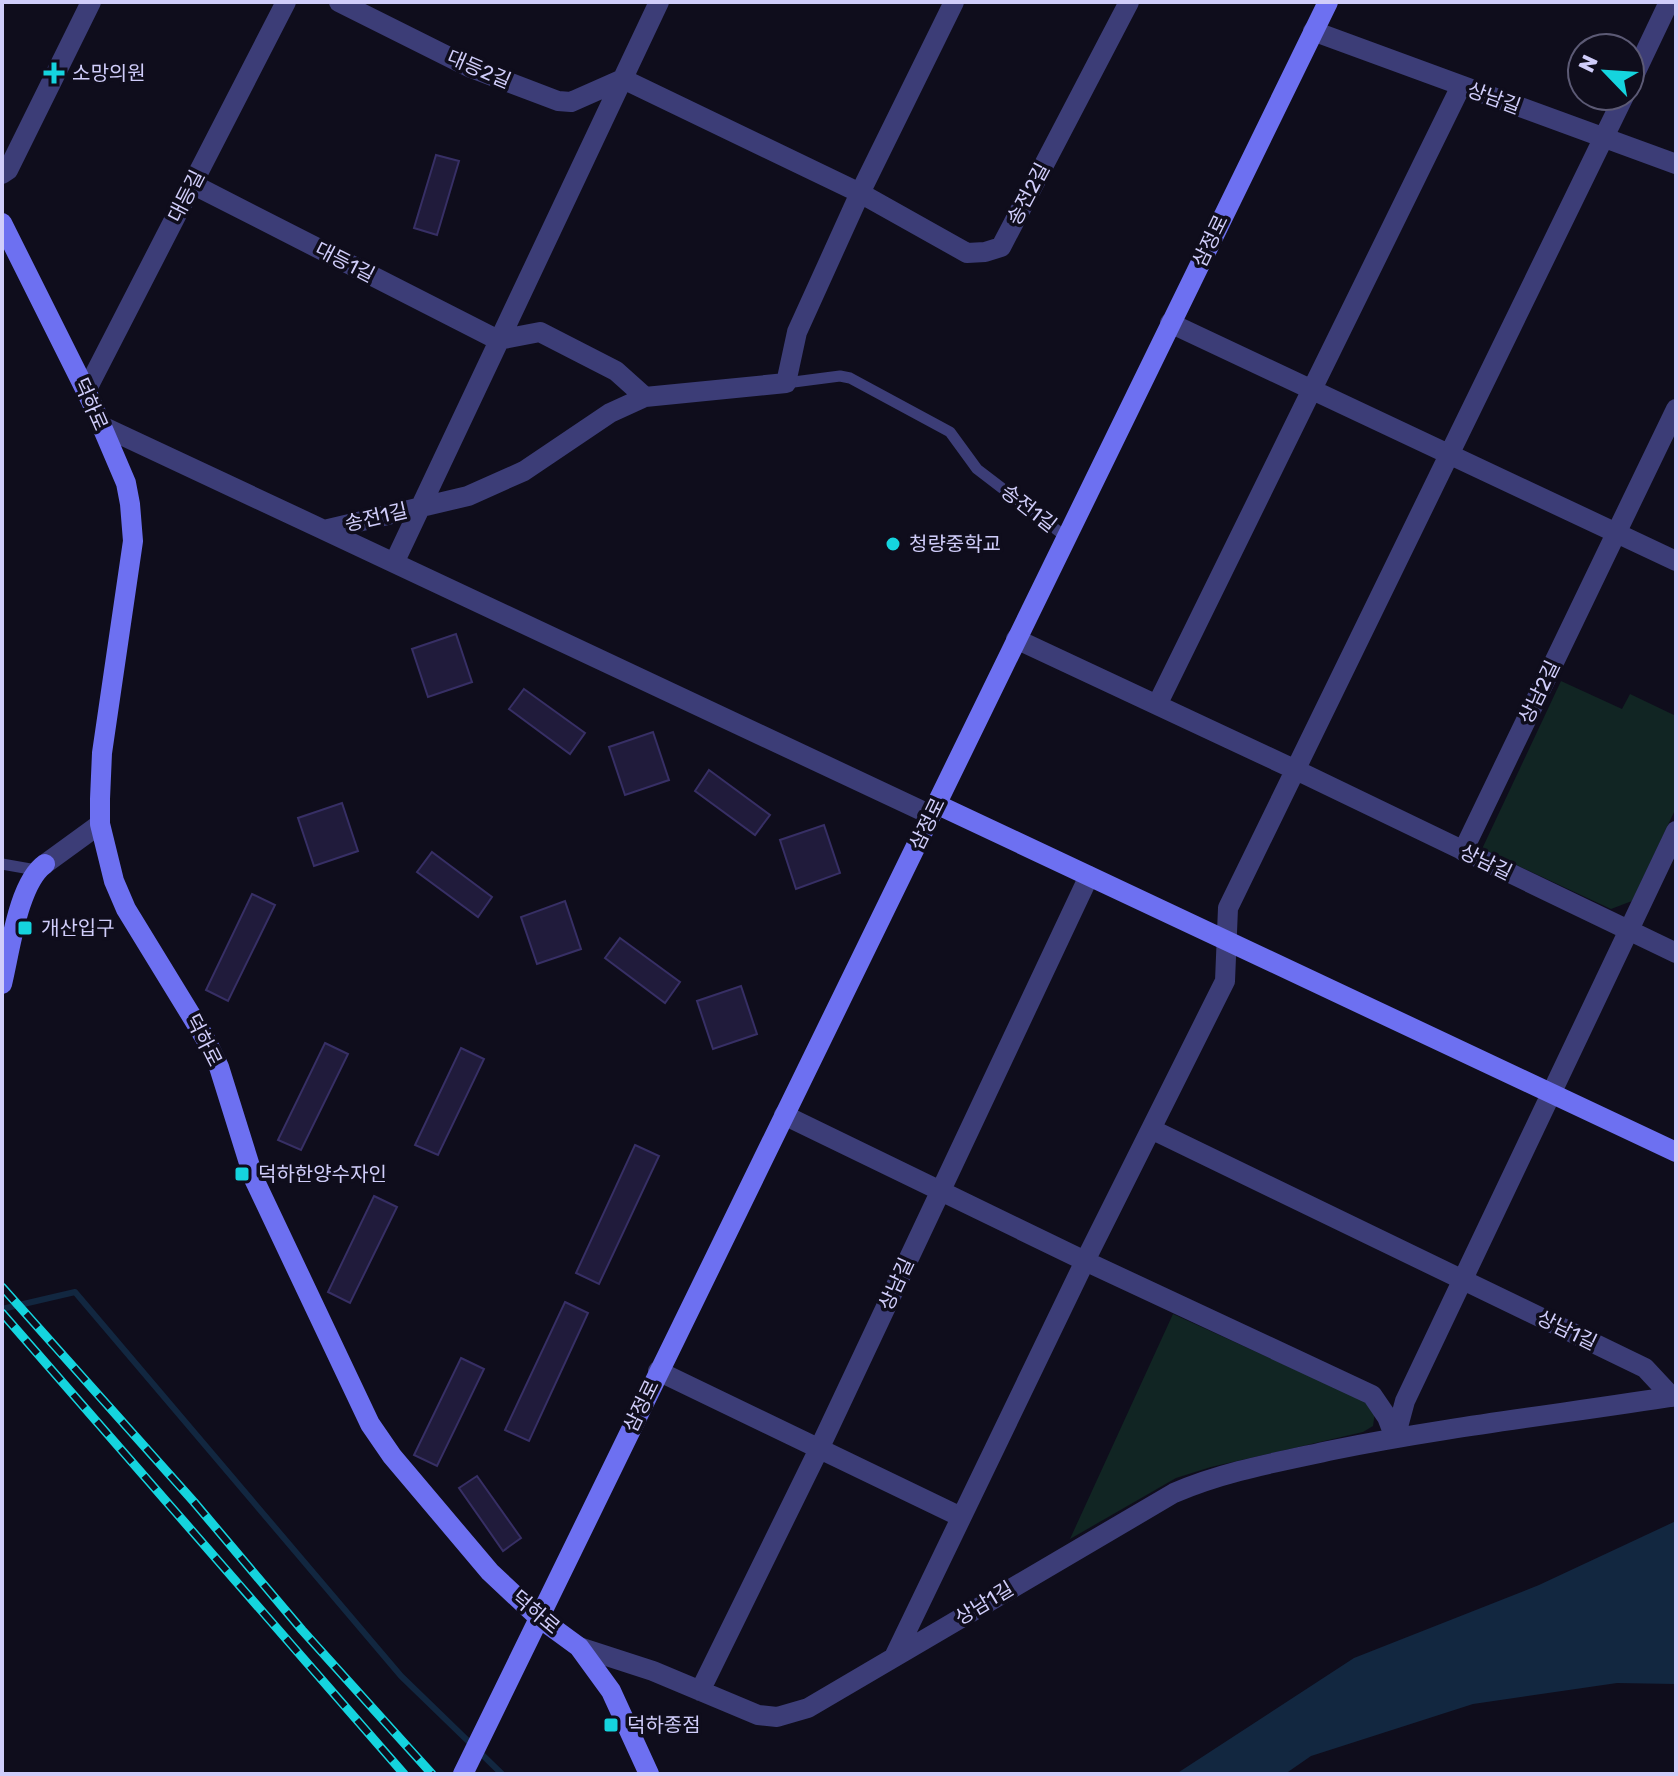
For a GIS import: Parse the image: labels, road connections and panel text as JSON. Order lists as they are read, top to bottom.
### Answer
{
  "streets": {
    "street": [
      "대등2길",
      "상남길",
      "송전2길",
      "대등길",
      "삼정로",
      "대등1길",
      "덕하로",
      "송전1길",
      "상남2길",
      "상남1길"
    ]
  },
  "crossings": [
    ["대등2길", "송전2길"],
    ["상남길", "삼정로"],
    ["상남길", "상남2길"],
    ["상남길", "상남1길"],
    ["대등길", "대등1길"],
    ["대등길", "덕하로"],
    ["삼정로", "덕하로"],
    ["삼정로", "송전1길"],
    ["덕하로", "송전1길"],
    ["덕하로", "상남1길"]
  ],
  "places": {
    "health": ["소망의원"],
    "other": ["청량중학교"],
    "transit": ["개산입구", "덕하한양수자인", "덕하종점"]
  },
  "north": "top left"
}
